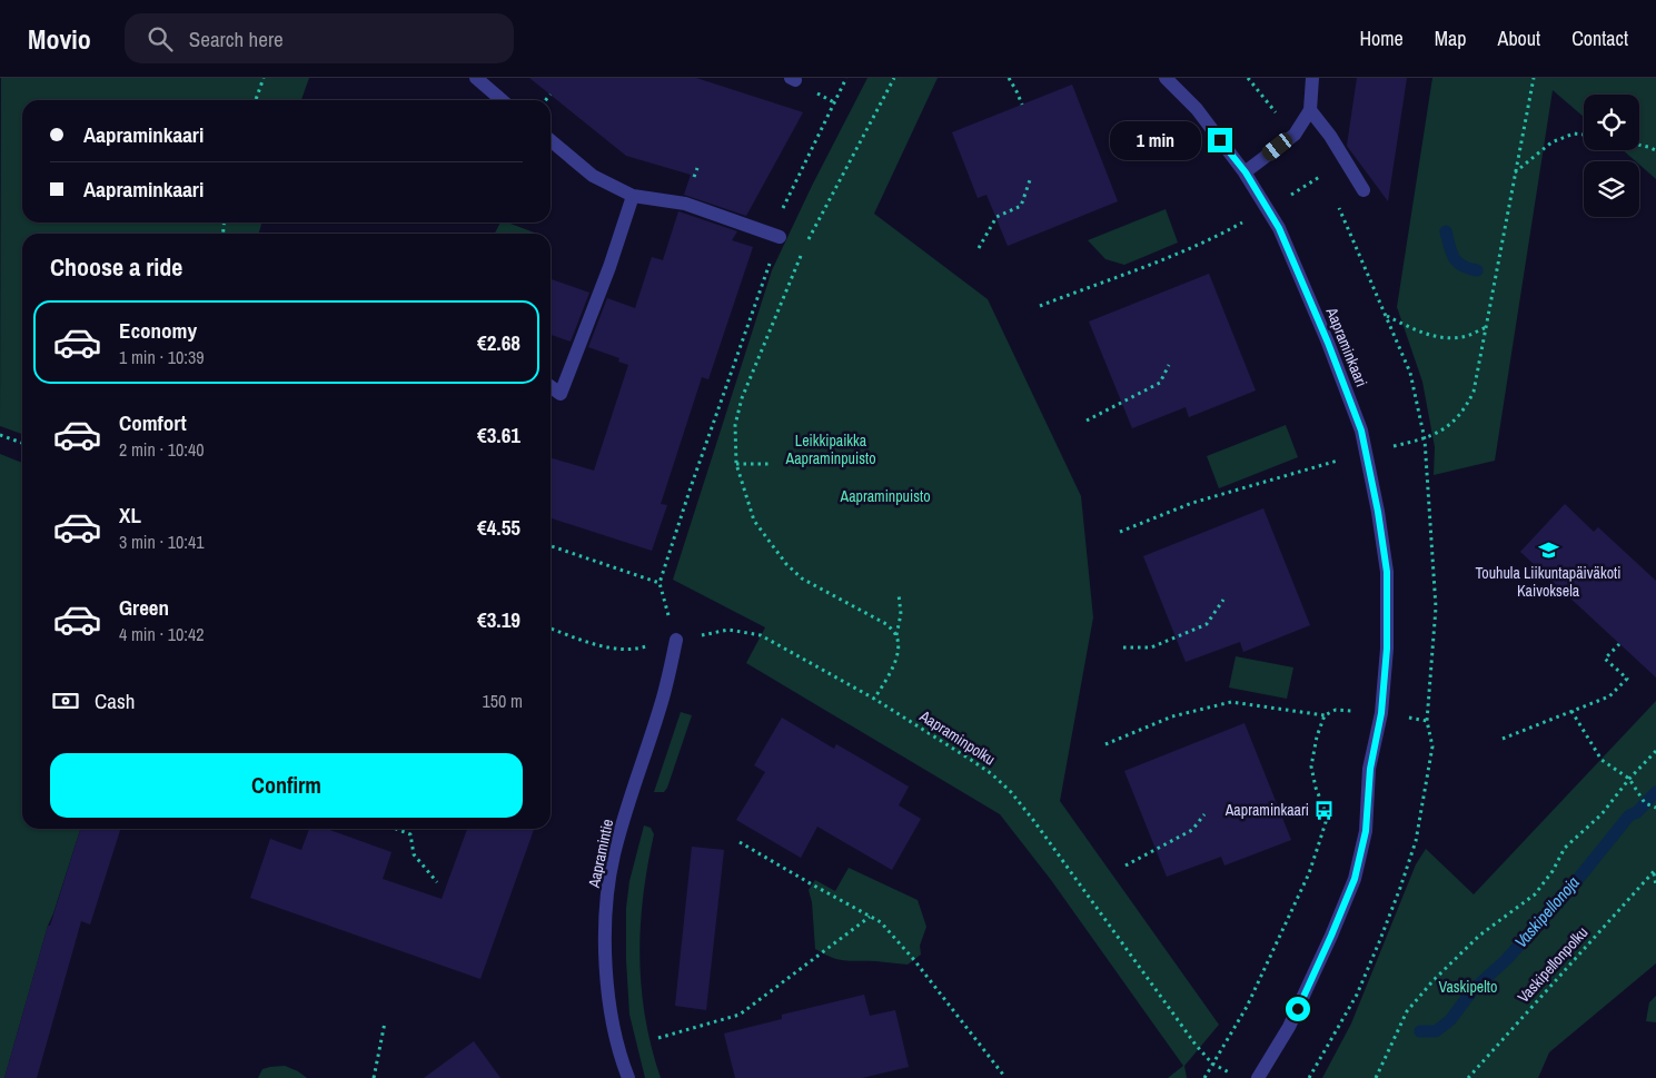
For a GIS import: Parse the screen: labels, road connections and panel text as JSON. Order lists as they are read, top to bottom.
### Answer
{
  "streets": {
    "street": ["Aapraminkaari", "Aapramintie"],
    "path": ["Aapraminpolku", "Vaskipellonpolku"]
  },
  "crossings": [
    ["Aapraminpolku", "Aapramintie"]
  ],
  "water": ["Vaskipellonoja"],
  "parks": ["Leikkipaikka Aapraminpuisto", "Aapraminpuisto", "Vaskipelto"],
  "places": {
    "school or university": ["Touhula Liikuntapäiväkoti Kaivoksela"],
    "bus stop": ["Aapraminkaari"]
  },
  "page": {
    "header": "Movio",
    "search": "Search here",
    "nav": [
      "Home",
      "Map",
      "About",
      "Contact"
    ],
    "banner": ["Aapraminkaari", "Aapraminkaari"],
    "bubble": "1 min",
    "heading": "Choose a ride",
    "list": [
      {
        "name": "Economy",
        "note": "1 min · 10:39",
        "value": "€2.68"
      },
      {
        "name": "Comfort",
        "note": "2 min · 10:40",
        "value": "€3.61"
      },
      {
        "name": "XL",
        "note": "3 min · 10:41",
        "value": "€4.55"
      },
      {
        "name": "Green",
        "note": "4 min · 10:42",
        "value": "€3.19"
      }
    ],
    "pay": ["Cash", "150 m"],
    "buttons": "Confirm"
  }
}
